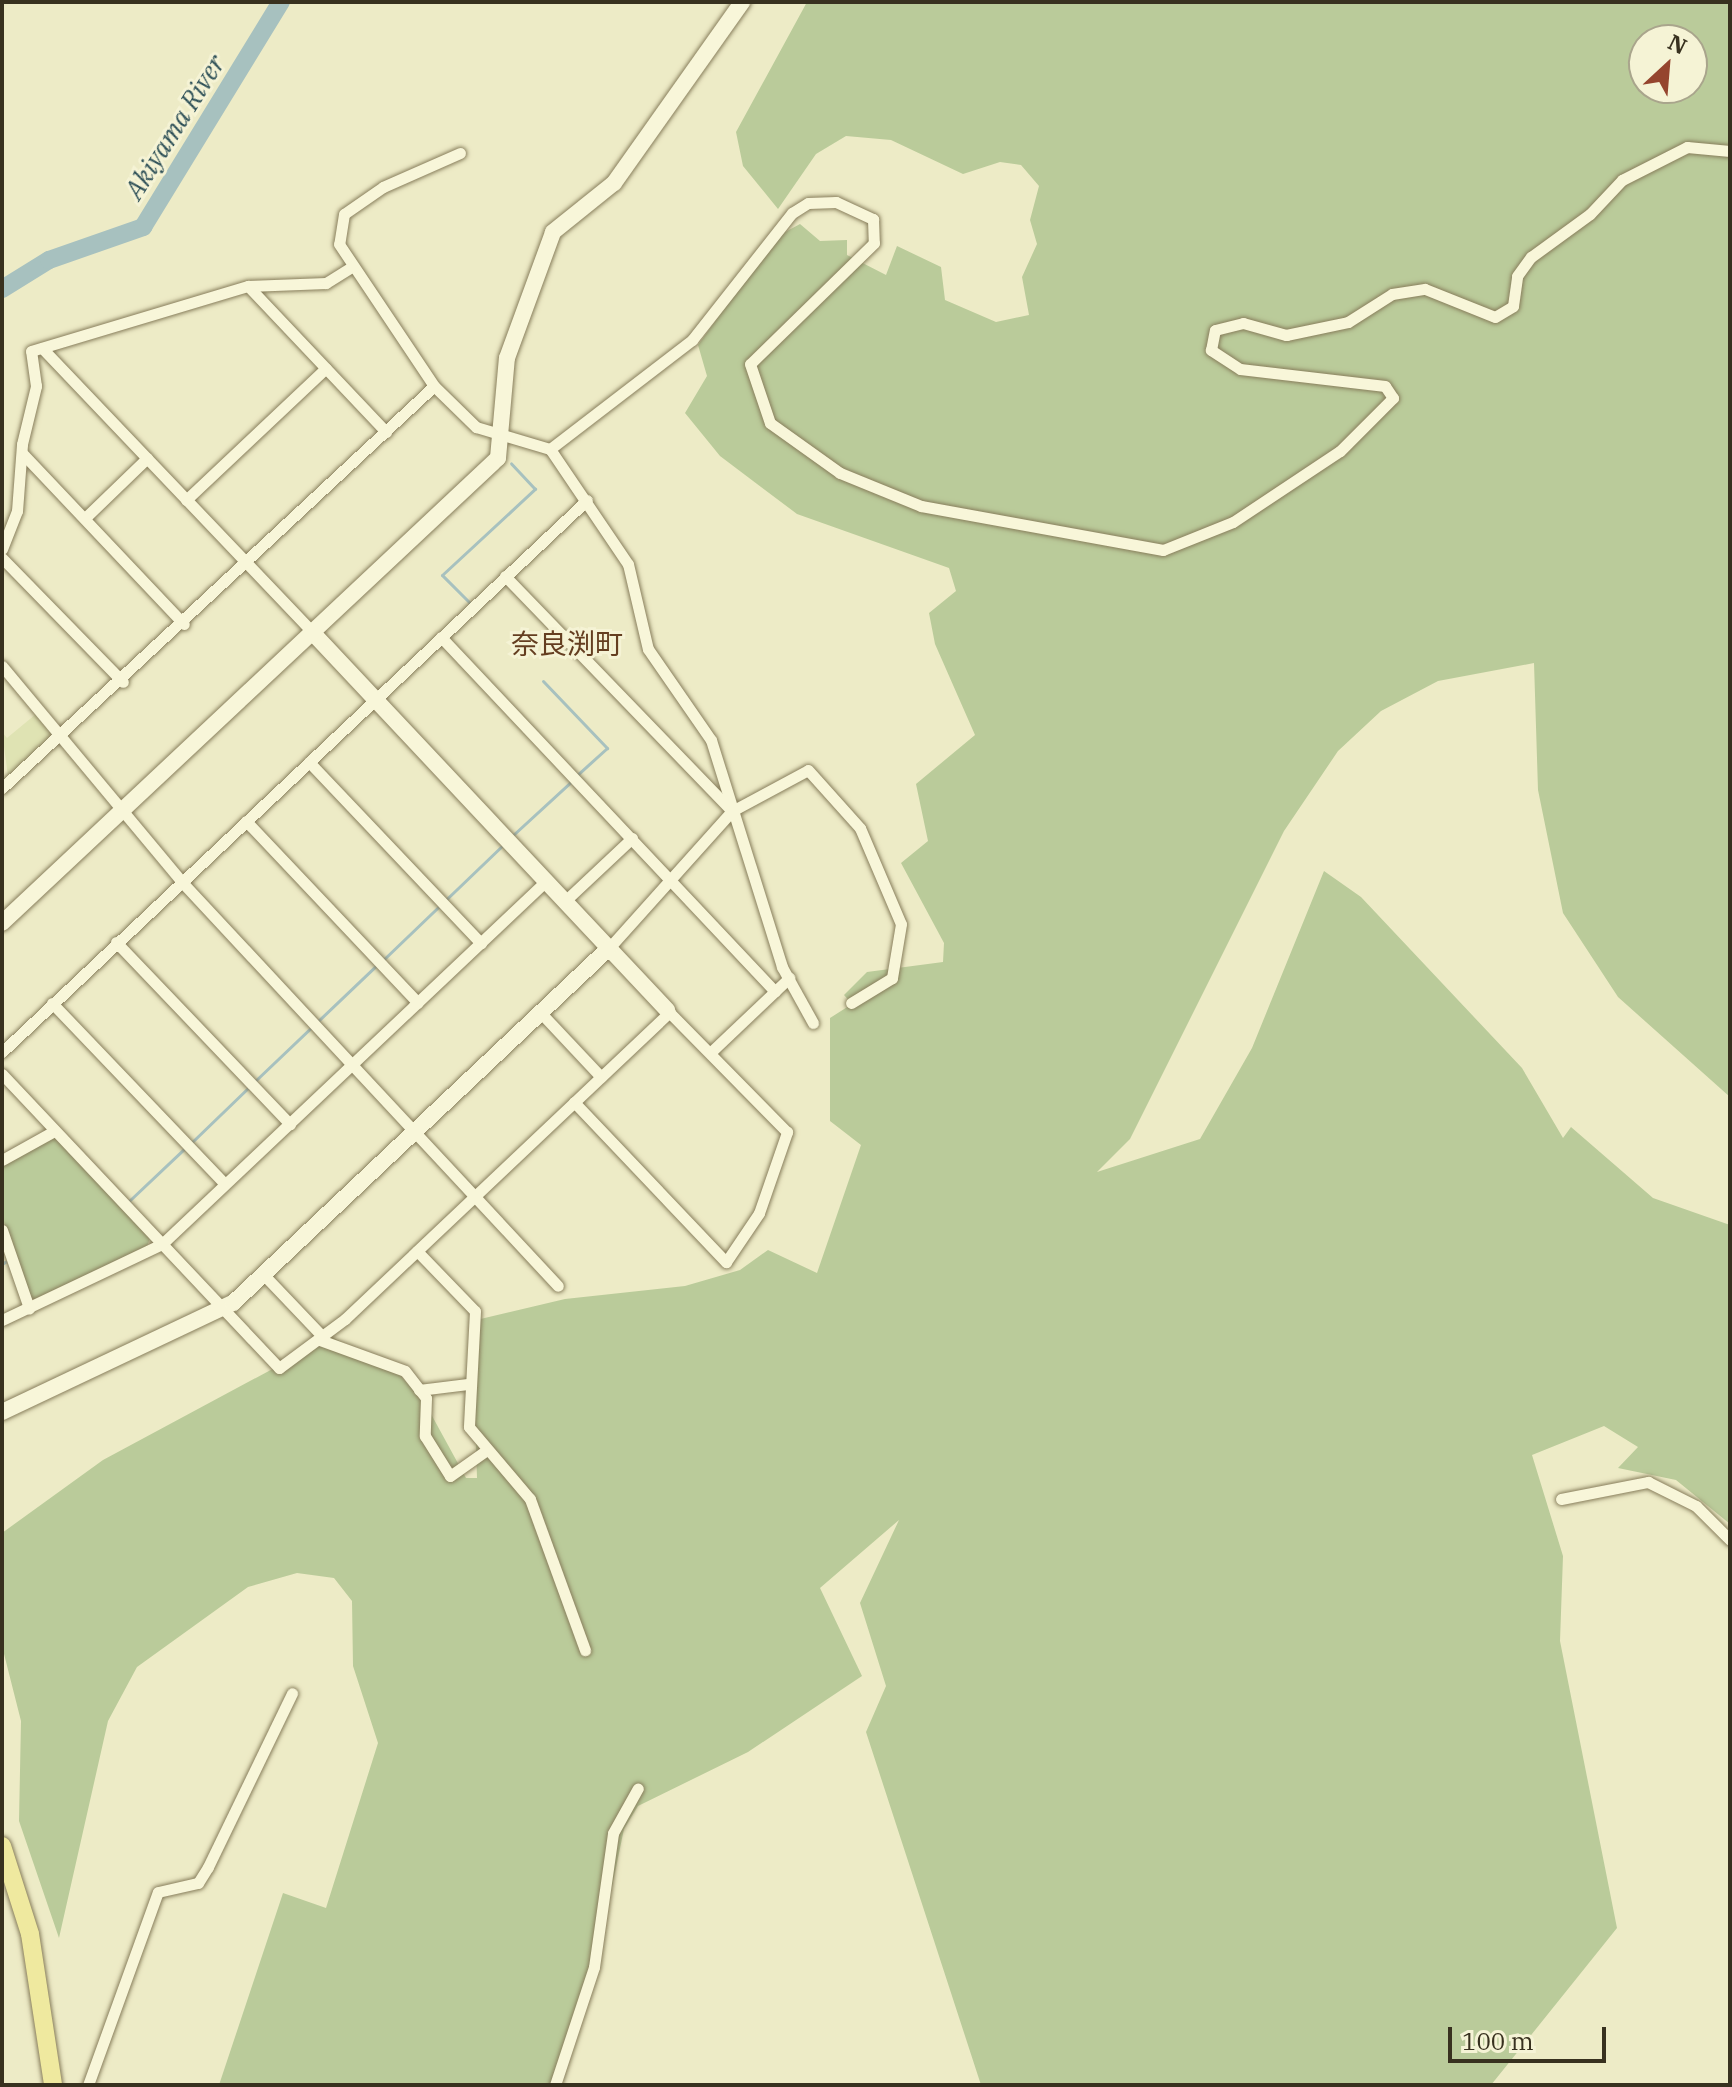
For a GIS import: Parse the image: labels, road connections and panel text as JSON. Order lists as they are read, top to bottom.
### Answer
{
  "districts": ["奈良渕町"],
  "water": ["Akiyama River"],
  "scale_bar": "100 m",
  "north": "top right"
}
